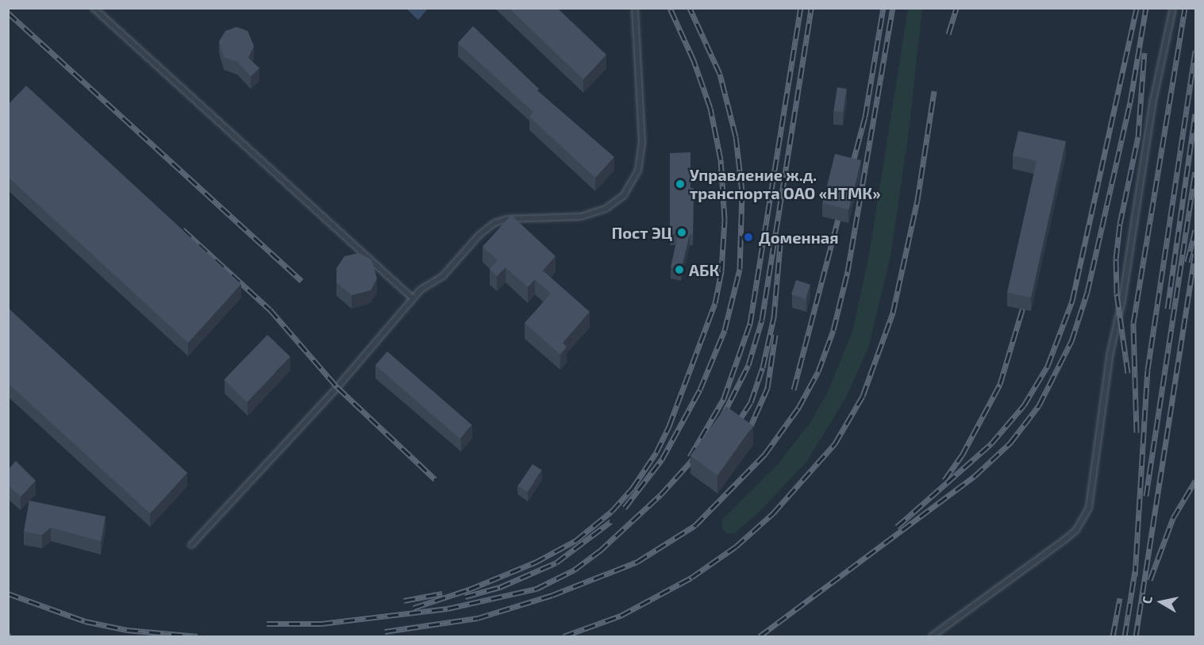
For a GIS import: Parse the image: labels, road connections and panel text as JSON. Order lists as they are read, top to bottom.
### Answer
{
  "places": [
    "Управление ж.д. транспорта ОАО «НТМК»",
    "Пост ЭЦ",
    "Доменная",
    "АБК"
  ],
  "north": "left"
}
